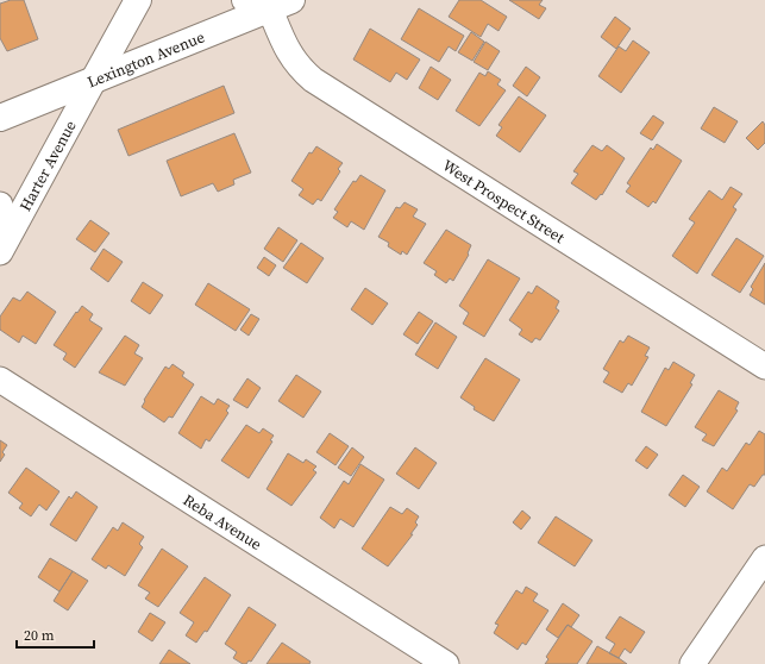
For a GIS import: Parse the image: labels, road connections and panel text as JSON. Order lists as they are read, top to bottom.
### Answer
{
  "streets": {
    "main road": ["Lexington Avenue"],
    "street": ["Harter Avenue", "West Prospect Street", "Reba Avenue"]
  },
  "crossings": [
    ["Lexington Avenue", "Harter Avenue"],
    ["Lexington Avenue", "West Prospect Street"]
  ],
  "scale_bar": "20 m"
}
